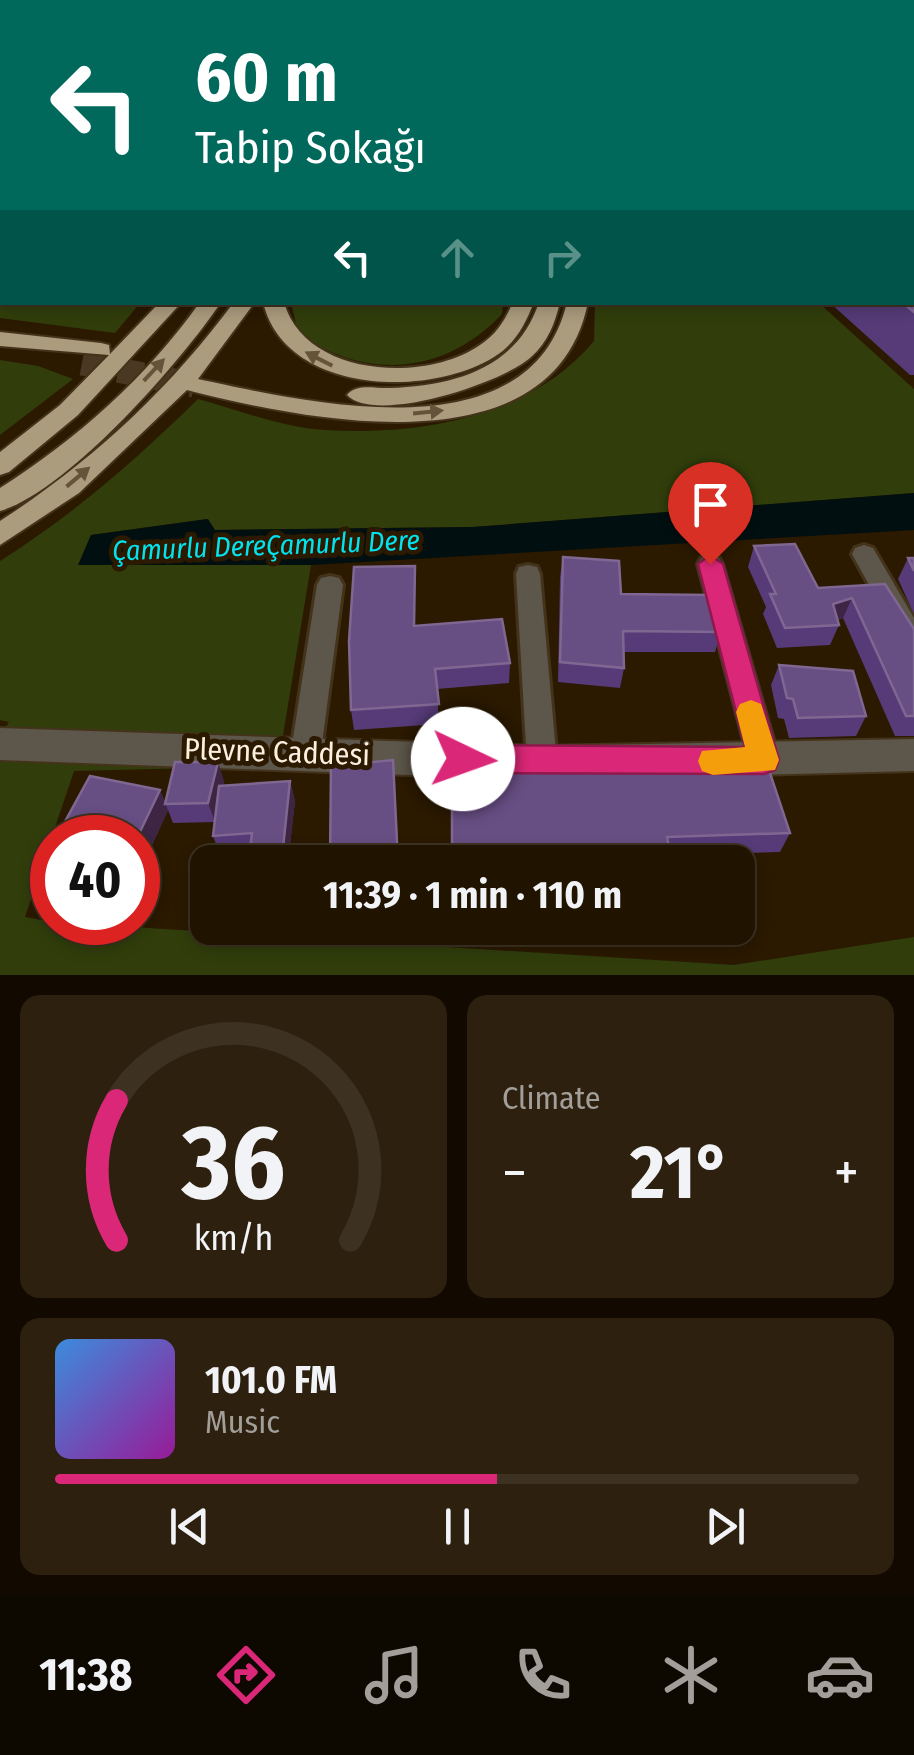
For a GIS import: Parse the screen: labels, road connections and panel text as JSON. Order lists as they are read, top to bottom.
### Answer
{
  "streets": {
    "street": ["Plevne Caddesi"]
  },
  "water": ["Çamurlu DereÇamurlu Dere"],
  "page": {
    "turn": ["60 m", "Tabip Sokağı"],
    "limit": "40",
    "trip": "11:39 · 1 min · 110 m",
    "tile": "Climate",
    "heat": ["−", "21°", "+"],
    "song": ["101.0 FM", "Music"],
    "tabs": "11:38",
    "gauge": ["36", "km/h"]
  }
}
